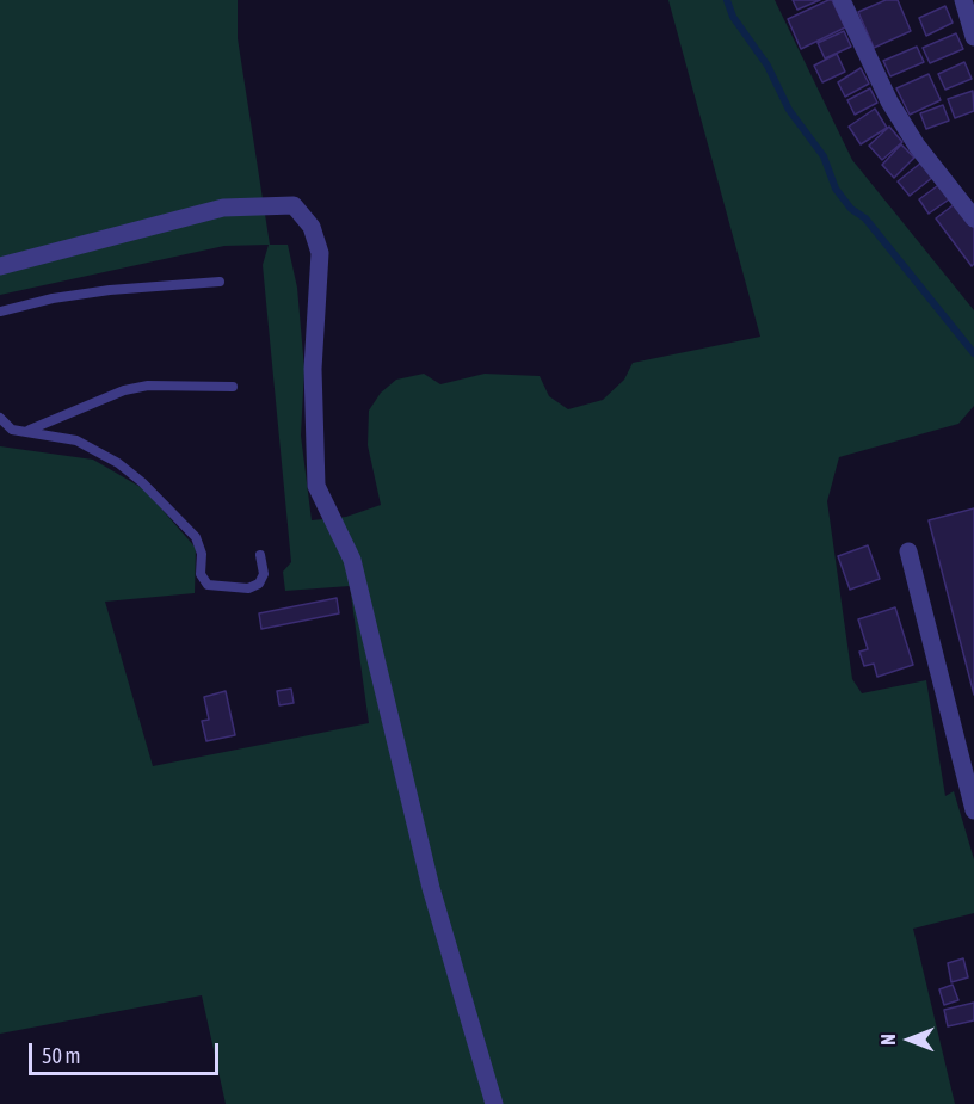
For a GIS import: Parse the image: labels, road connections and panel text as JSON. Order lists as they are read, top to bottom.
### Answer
{
  "scale_bar": "50 m",
  "north": "left"
}
